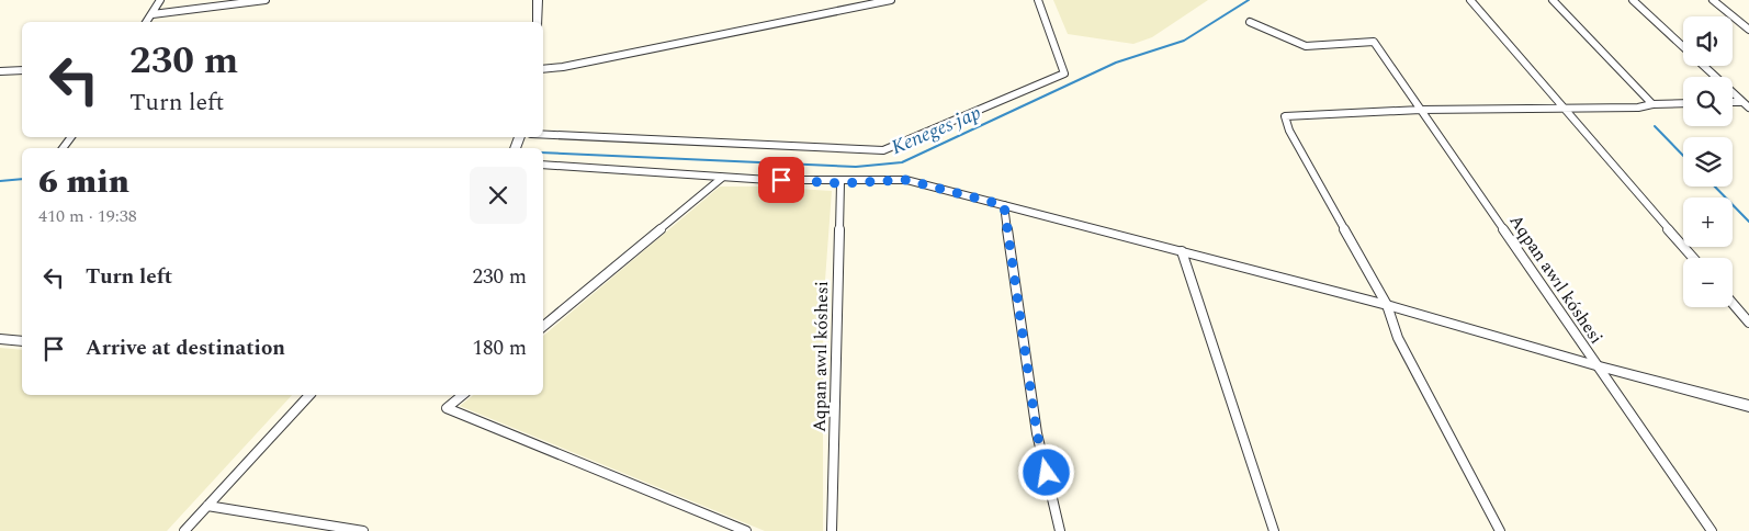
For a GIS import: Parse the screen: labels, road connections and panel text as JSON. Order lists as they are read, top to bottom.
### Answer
{
  "streets": {
    "street": ["Aqpan awıl kóshesi"]
  },
  "water": ["Keneges jap"],
  "page": {
    "map_buttons": ["+", "−"],
    "turn": ["230 m", "Turn left"],
    "heading": ["6 min", "410 m · 19:38"],
    "list": [
      {
        "name": "Turn left",
        "value": "230 m"
      },
      {
        "name": "Arrive at destination",
        "value": "180 m"
      }
    ]
  }
}
